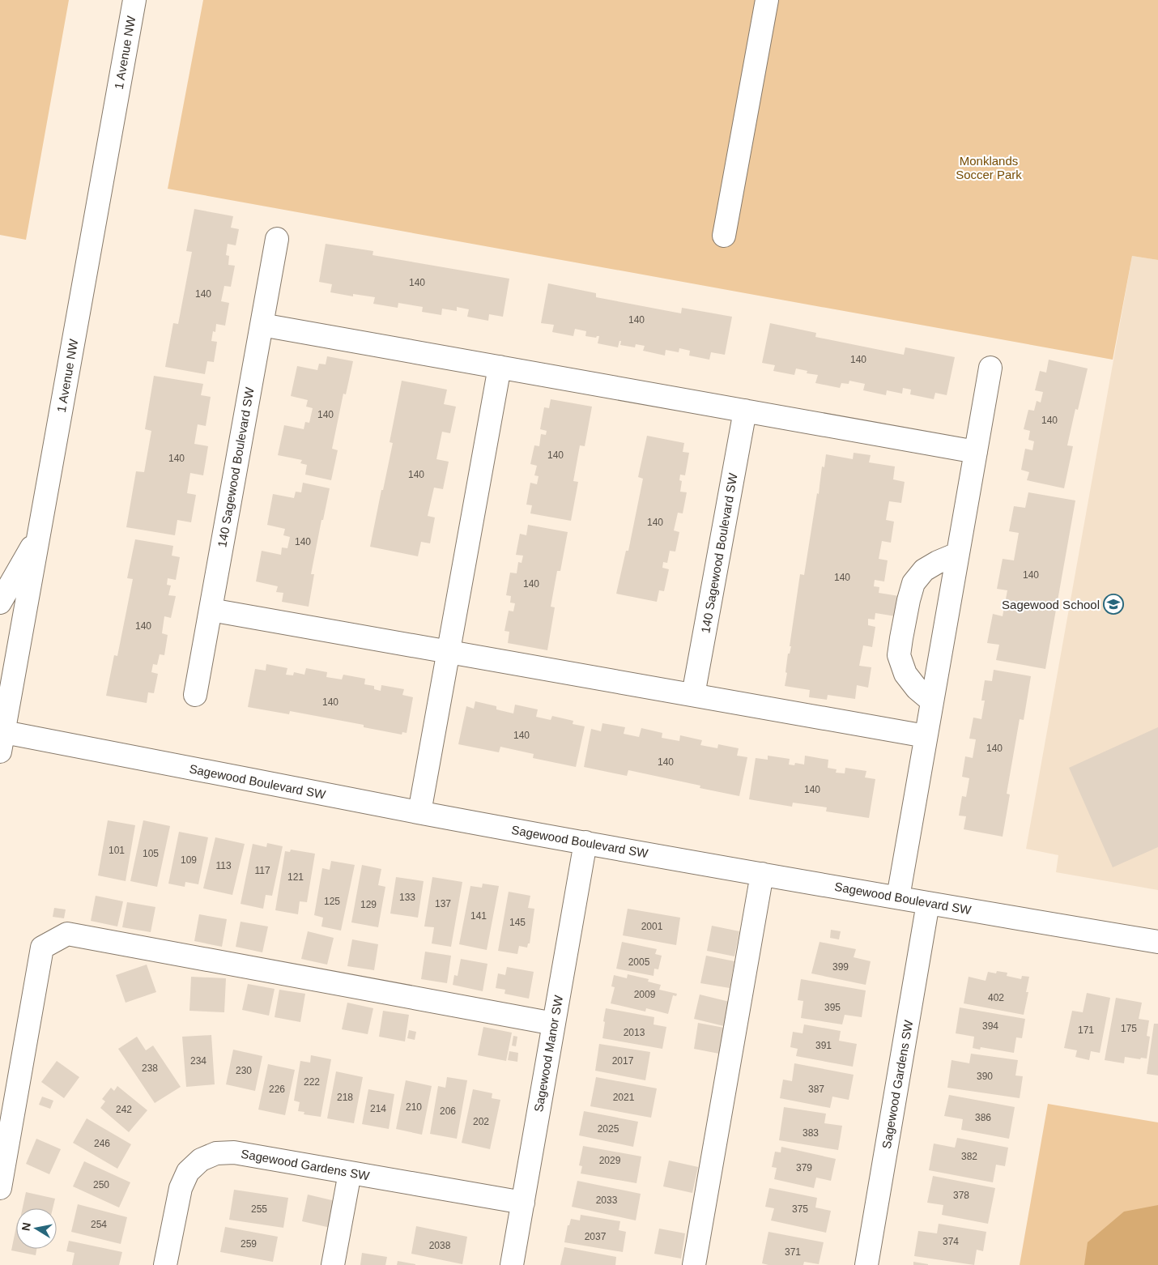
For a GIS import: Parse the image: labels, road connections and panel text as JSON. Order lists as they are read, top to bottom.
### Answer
{
  "streets": {
    "street": [
      "1 Avenue NW",
      "140 Sagewood Boulevard SW",
      "Sagewood Boulevard SW",
      "Sagewood Manor SW",
      "Sagewood Gardens SW"
    ]
  },
  "crossings": [
    ["1 Avenue NW", "Sagewood Boulevard SW"],
    ["Sagewood Boulevard SW", "Sagewood Manor SW"],
    ["Sagewood Boulevard SW", "Sagewood Gardens SW"],
    ["Sagewood Manor SW", "Sagewood Gardens SW"]
  ],
  "parks": ["Monklands Soccer Park"],
  "places": {
    "school or university": ["Sagewood School"]
  },
  "house_numbers": [
    "140",
    "140",
    "140",
    "140",
    "140",
    "140",
    "140",
    "140",
    "140",
    "140",
    "140",
    "140",
    "140",
    "140",
    "140",
    "140",
    "140",
    "140",
    "140",
    "140",
    "101",
    "105",
    "109",
    "113",
    "117",
    "121",
    "133",
    "125",
    "137",
    "129",
    "141",
    "145",
    "2001",
    "2005",
    "399",
    "2009",
    "402",
    "395",
    "394",
    "175",
    "171",
    "2013",
    "391",
    "234",
    "2017",
    "238",
    "230",
    "390",
    "222",
    "226",
    "387",
    "218",
    "2021",
    "210",
    "214",
    "242",
    "206",
    "386",
    "202",
    "2025",
    "383",
    "246",
    "382",
    "2029",
    "379",
    "250",
    "378",
    "2033",
    "255",
    "375",
    "254",
    "2037",
    "374",
    "259",
    "2038",
    "371"
  ],
  "north": "left"
}
